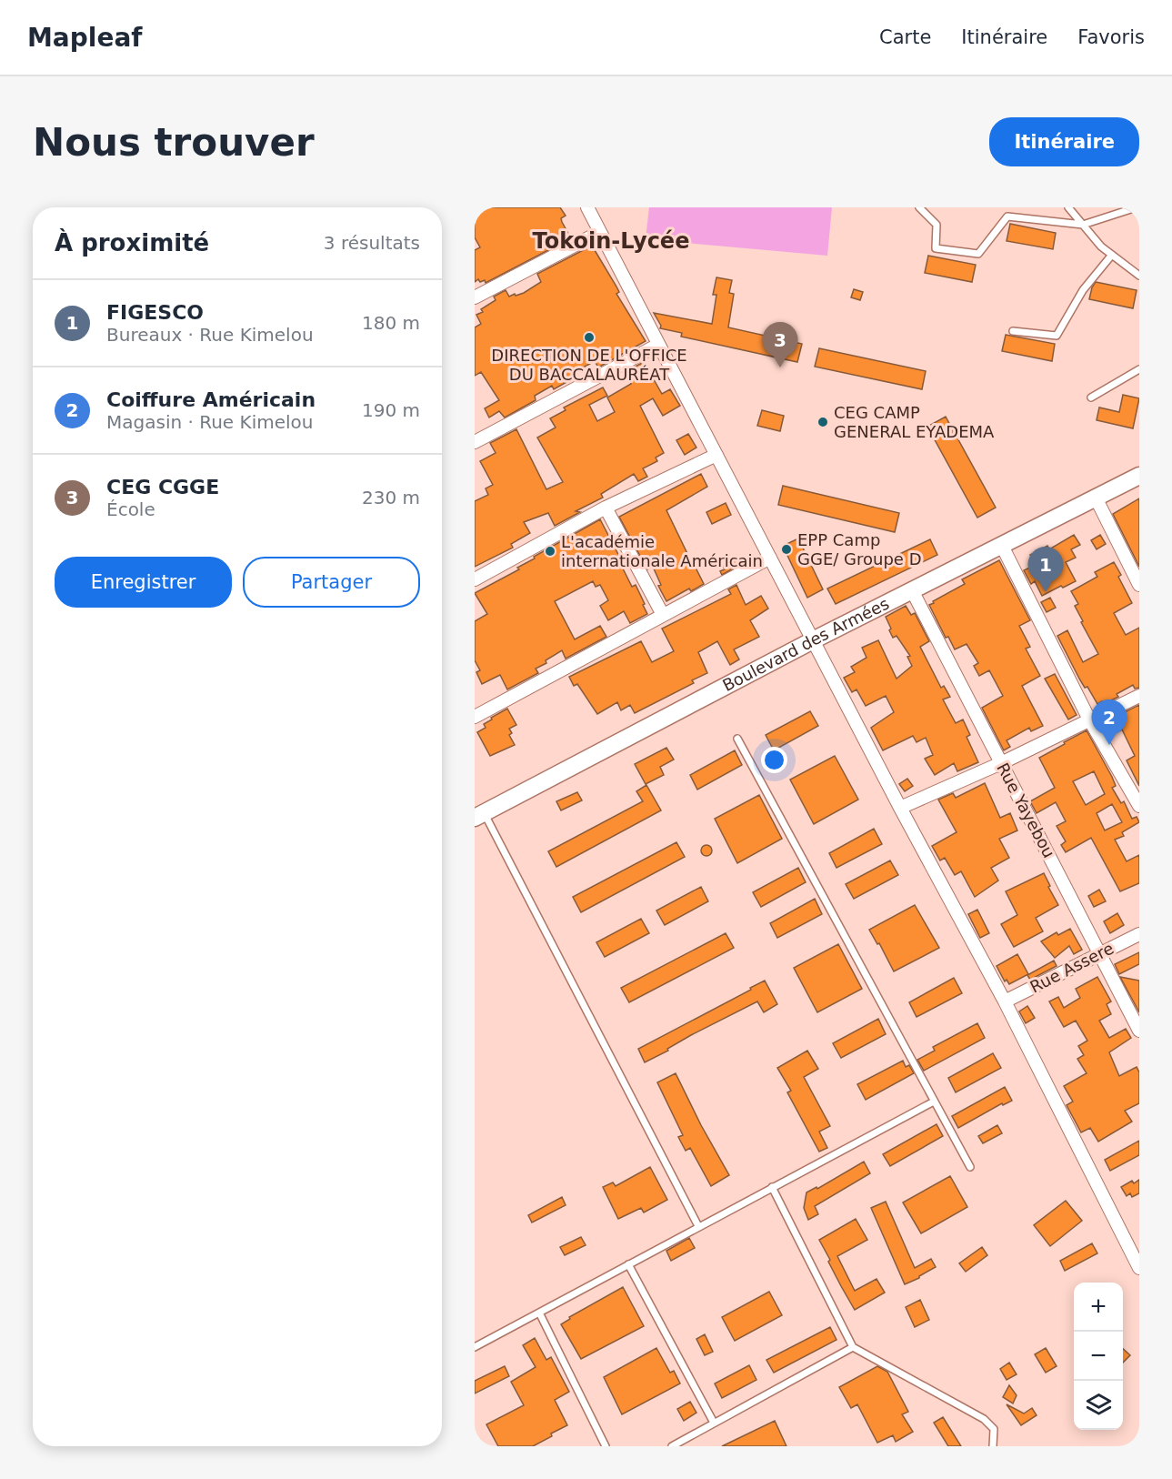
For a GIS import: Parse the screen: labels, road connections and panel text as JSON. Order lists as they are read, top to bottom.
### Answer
{
  "streets": {
    "street": ["Boulevard des Armées", "Rue Yayebou", "Rue Assere"]
  },
  "crossings": [
    ["Boulevard des Armées", "Rue Yayebou"],
    ["Rue Yayebou", "Rue Assere"]
  ],
  "districts": ["Tokoin-Lycée"],
  "places": [
    "DIRECTION DE L'OFFICE DU BACCALAURÉAT",
    "CEG CAMP GENERAL EYADEMA",
    "EPP Camp GGE/ Groupe D",
    "L'académie internationale Américain"
  ],
  "page": {
    "header": "Mapleaf",
    "nav": ["Carte", "Itinéraire", "Favoris"],
    "buttons": [
      "Itinéraire",
      ["Enregistrer", "Partager"]
    ],
    "title": "Nous trouver",
    "heading": ["À proximité", "3 résultats"],
    "list": [
      {
        "mark": "1",
        "name": "FIGESCO",
        "note": "Bureaux · Rue Kimelou",
        "value": "180 m"
      },
      {
        "mark": "2",
        "name": "Coiffure Américain",
        "note": "Magasin · Rue Kimelou",
        "value": "190 m"
      },
      {
        "mark": "3",
        "name": "CEG CGGE",
        "note": "École",
        "value": "230 m"
      }
    ],
    "pins": ["3", "1", "2"],
    "map_buttons": ["+", "−"]
  }
}
